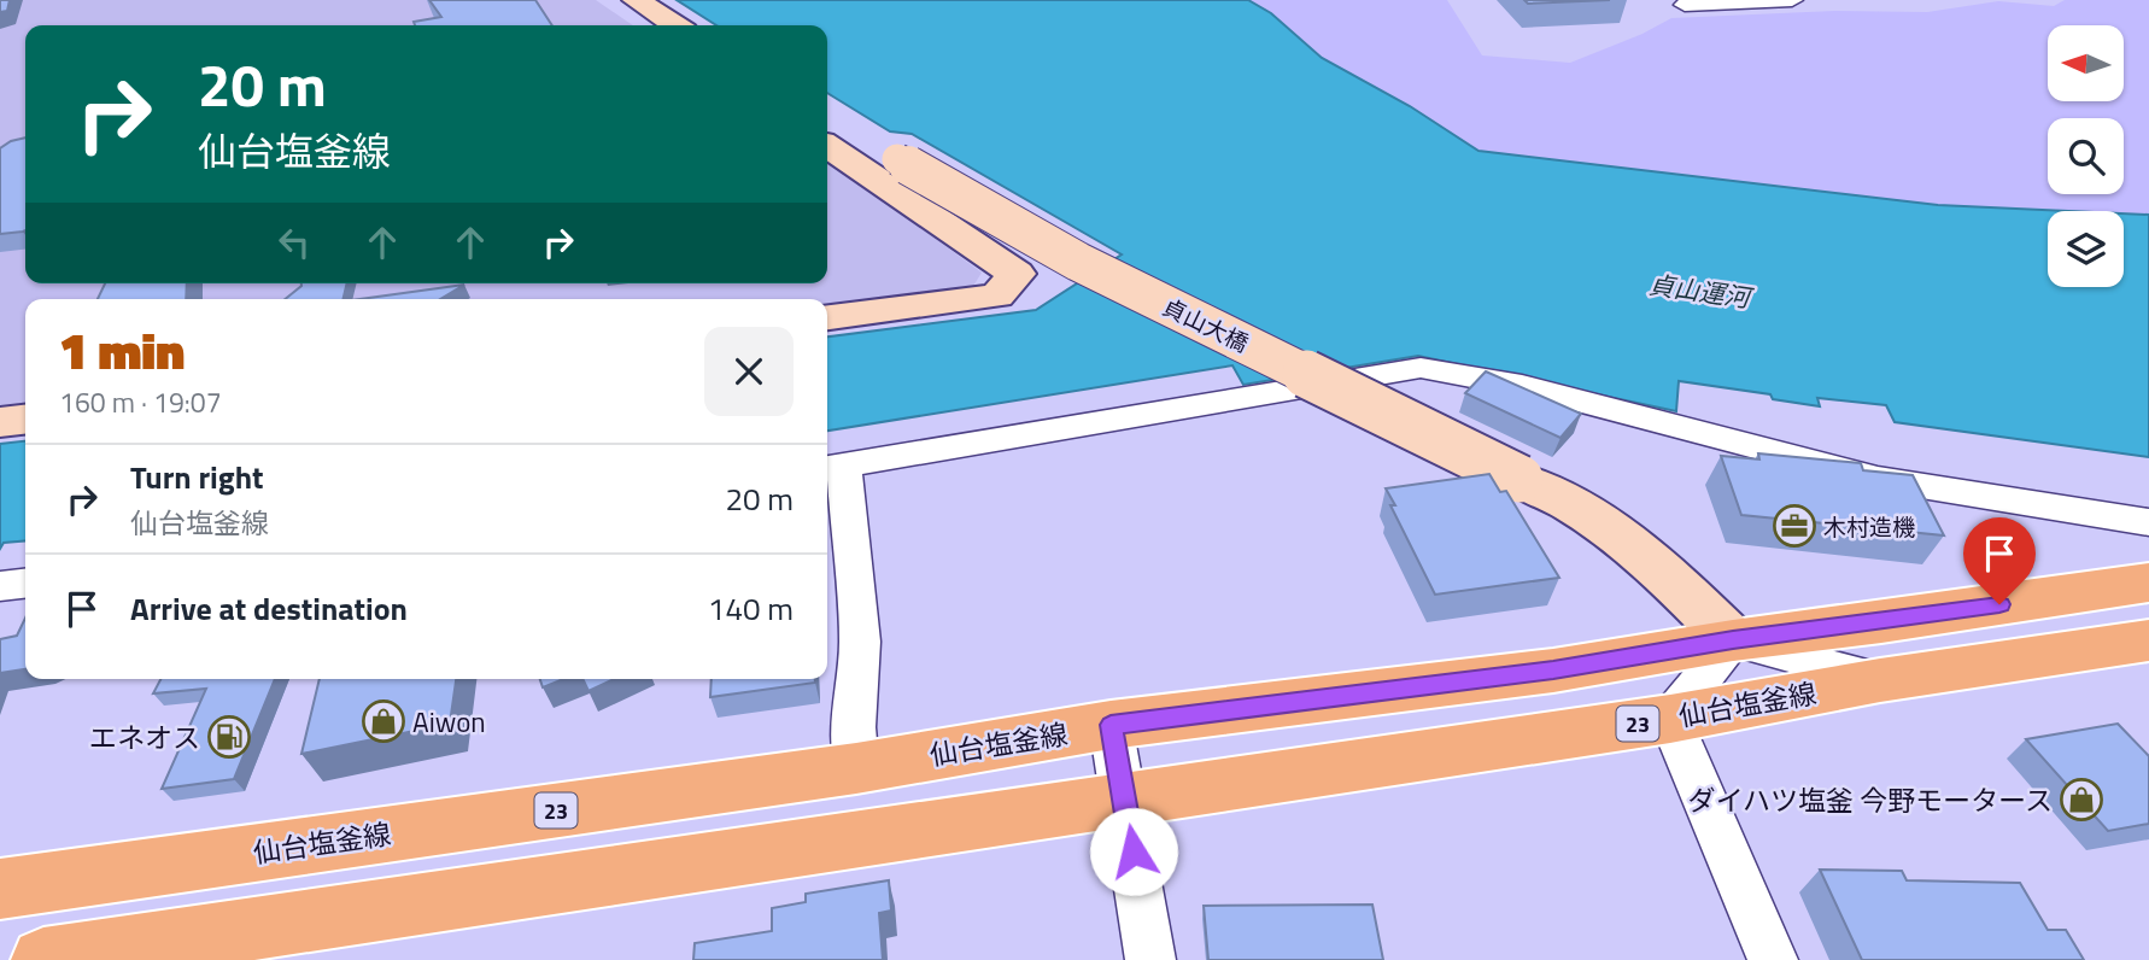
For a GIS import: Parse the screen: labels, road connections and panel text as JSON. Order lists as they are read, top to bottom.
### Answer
{
  "streets": {
    "main road": ["仙台塩釜線", "23"],
    "street": ["貞山大橋"]
  },
  "crossings": [
    ["貞山大橋", "仙台塩釜線"]
  ],
  "water": ["貞山運河"],
  "places": {
    "office": ["木村造機"],
    "shop": ["Aiwon", "ダイハツ塩釜 今野モータース"],
    "fuel station": ["エネオス"]
  },
  "north": "left",
  "page": {
    "turn": ["20 m", "仙台塩釜線"],
    "heading": ["1 min", "160 m · 19:07"],
    "list": [
      {
        "name": "Turn right",
        "note": "仙台塩釜線",
        "value": "20 m"
      },
      {
        "name": "Arrive at destination",
        "value": "140 m"
      }
    ]
  }
}
